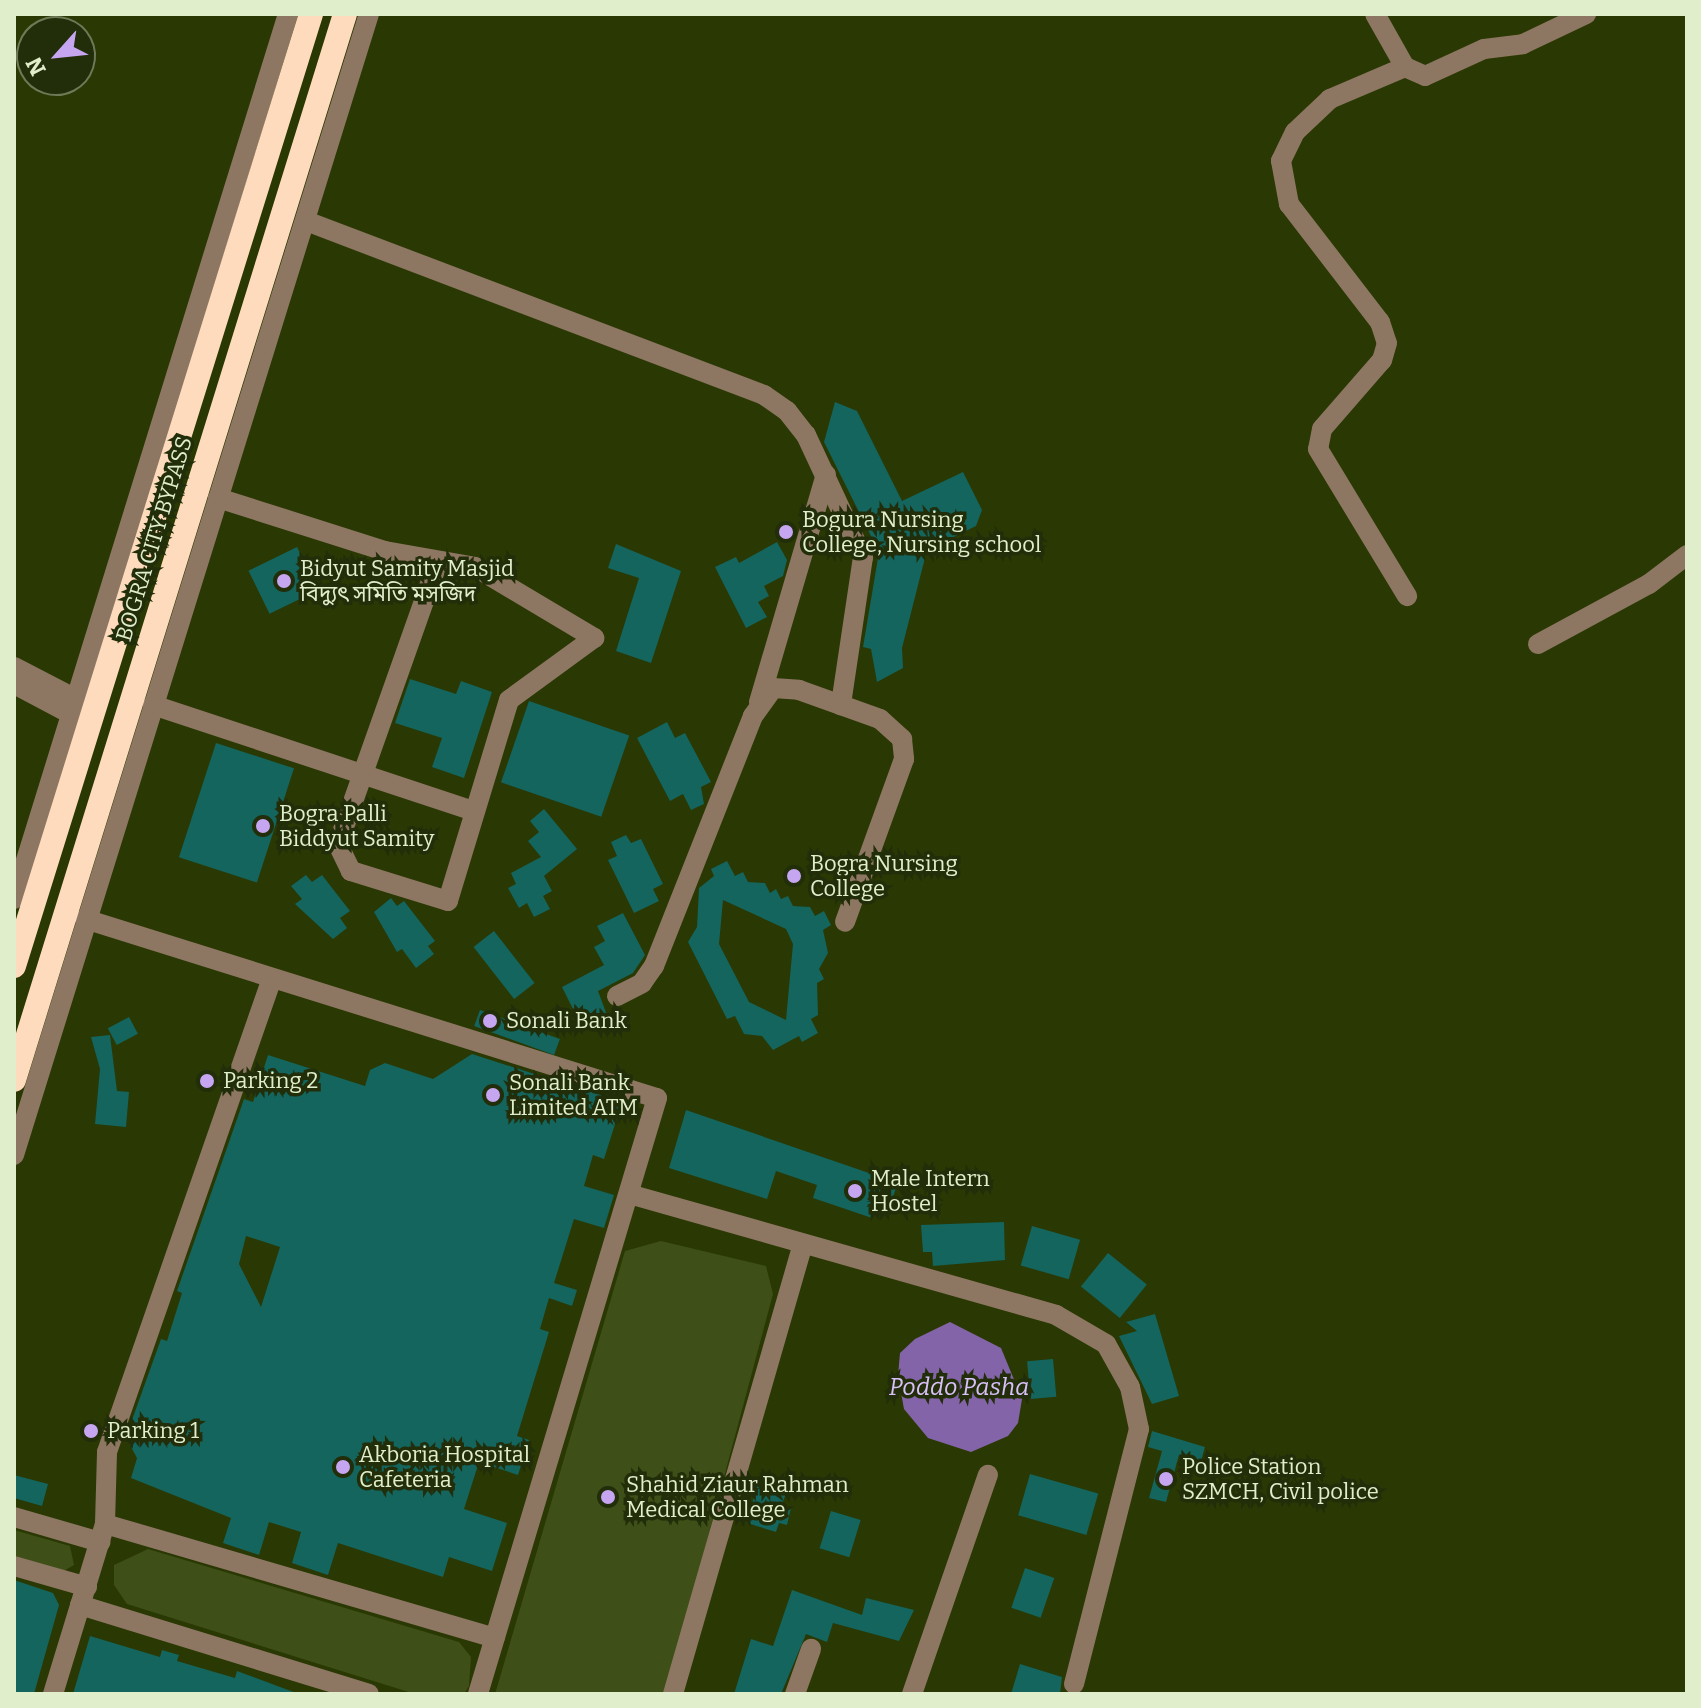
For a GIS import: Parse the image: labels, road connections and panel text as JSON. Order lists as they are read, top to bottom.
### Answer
{
  "streets": {
    "highway": ["BOGRA CITY BYPASS"]
  },
  "water": ["Poddo Pasha"],
  "places": [
    "Bogura Nursing College, Nursing school",
    "Bidyut Samity Masjid বিদ্যুৎ সমিতি মসজিদ",
    "Bogra Palli Biddyut Samity",
    "Bogra Nursing College",
    "Sonali Bank",
    "Parking 2",
    "Sonali Bank Limited ATM",
    "Male Intern Hostel",
    "Parking 1",
    "Akboria Hospital Cafeteria",
    "Police Station SZMCH, Civil police",
    "Shahid Ziaur Rahman Medical College"
  ],
  "north": "bottom left"
}
